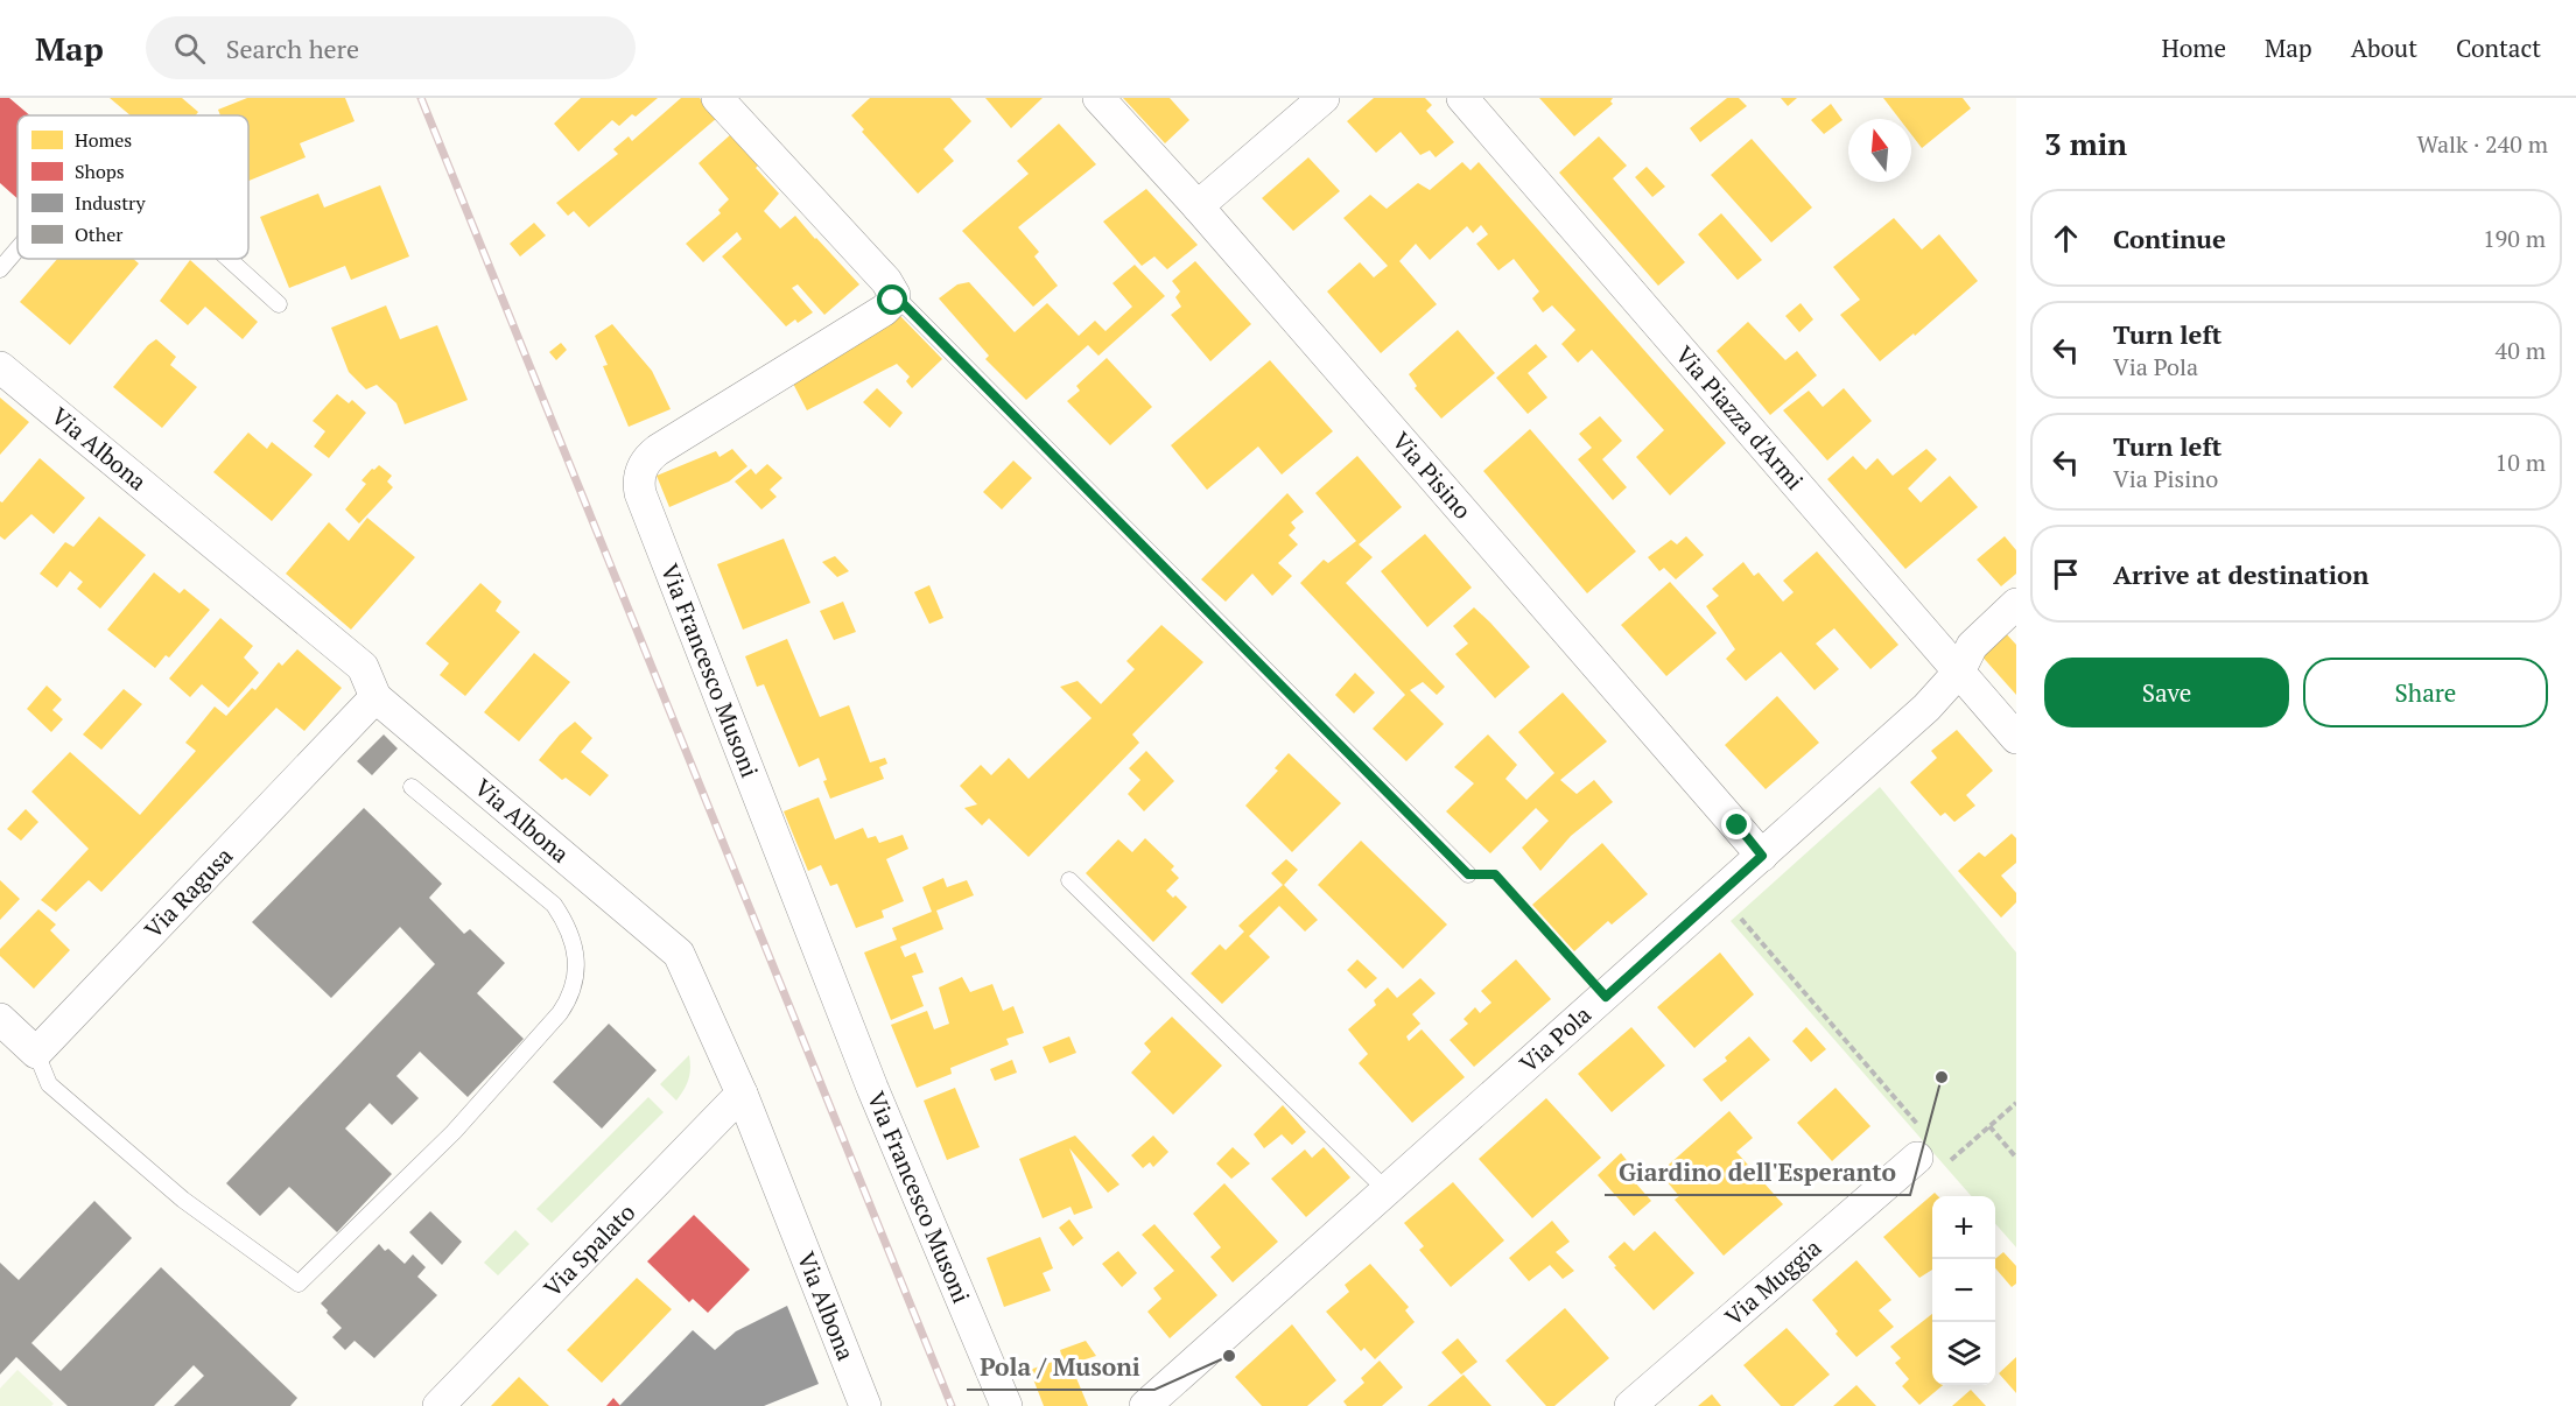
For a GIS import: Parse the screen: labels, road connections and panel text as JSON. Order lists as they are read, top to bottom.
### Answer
{
  "streets": {
    "street": [
      "Via Piazza d'Armi",
      "Via Albona",
      "Via Pisino",
      "Via Francesco Musoni",
      "Via Ragusa",
      "Via Pola",
      "Via Spalato",
      "Via Muggia"
    ]
  },
  "crossings": [
    ["Via Piazza d'Armi", "Via Pola"],
    ["Via Albona", "Via Ragusa"],
    ["Via Albona", "Via Spalato"],
    ["Via Pisino", "Via Pola"]
  ],
  "places": ["Giardino dell'Esperanto", "Pola / Musoni"],
  "legend": [
    "Homes",
    "Shops",
    "Industry",
    "Other"
  ],
  "north": "top",
  "page": {
    "header": "Map",
    "search": "Search here",
    "nav": [
      "Home",
      "Map",
      "About",
      "Contact"
    ],
    "heading": ["3 min", "Walk · 240 m"],
    "list": [
      ["Continue", "190 m"],
      ["Turn left", "Via Pola", "40 m"],
      ["Turn left", "Via Pisino", "10 m"],
      "Arrive at destination"
    ],
    "buttons": ["Save", "Share"],
    "map_buttons": ["+", "−"]
  }
}
